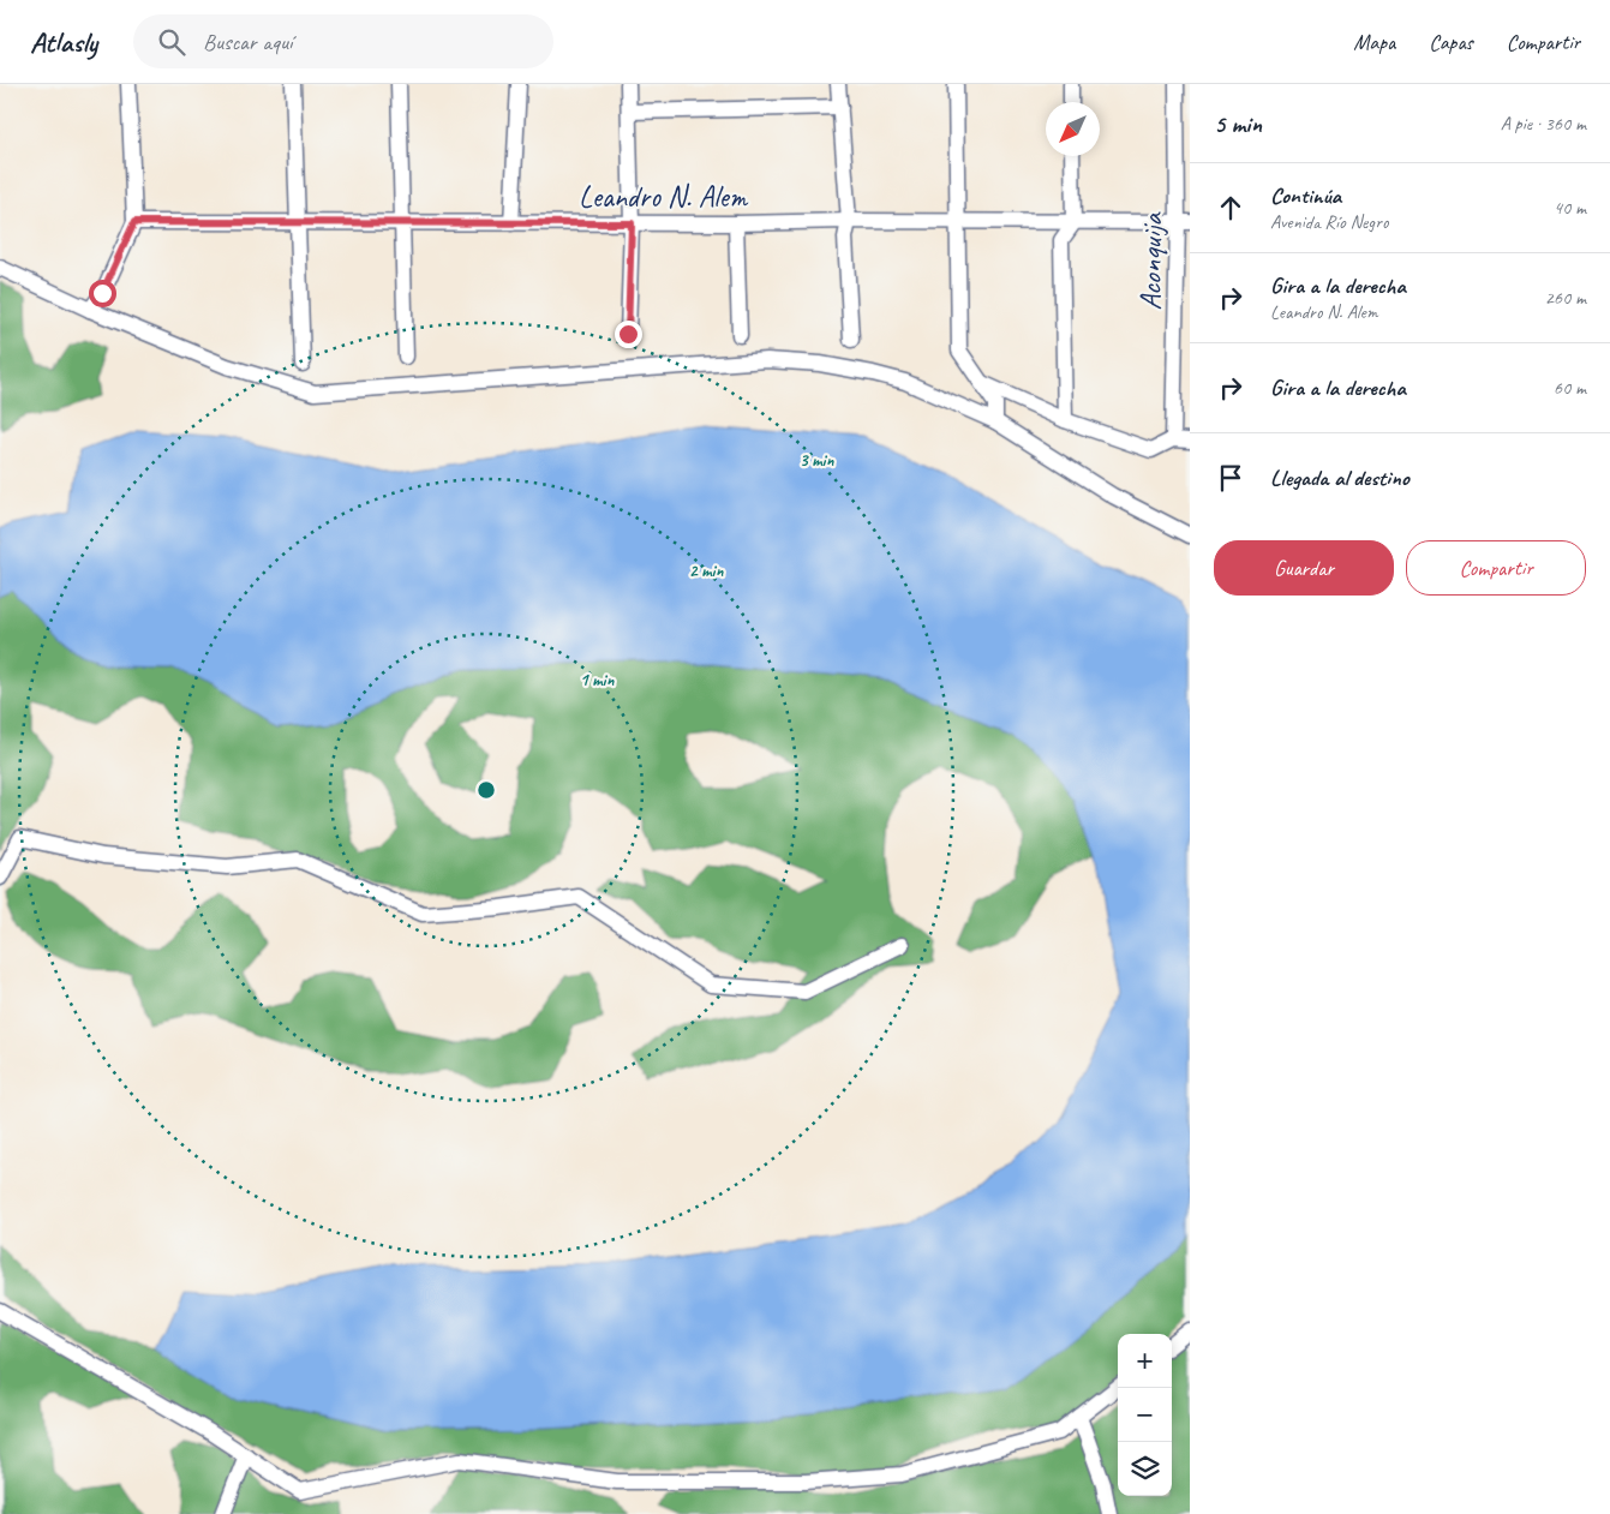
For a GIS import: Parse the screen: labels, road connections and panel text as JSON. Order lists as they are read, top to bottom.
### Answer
{
  "streets": {
    "street": ["Leandro N. Alem", "Aconquija"]
  },
  "crossings": [
    ["Leandro N. Alem", "Aconquija"]
  ],
  "north": "bottom left",
  "page": {
    "header": "Atlasly",
    "search": "Buscar aquí",
    "nav": ["Mapa", "Capas", "Compartir"],
    "heading": ["5 min", "A pie · 360 m"],
    "list": [
      ["Continúa", "Avenida Río Negro", "40 m"],
      ["Gira a la derecha", "Leandro N. Alem", "260 m"],
      ["Gira a la derecha", "60 m"],
      "Llegada al destino"
    ],
    "buttons": ["Guardar", "Compartir"],
    "map_buttons": ["+", "−"]
  },
  "rings": ["3 min", "2 min", "1 min"]
}
